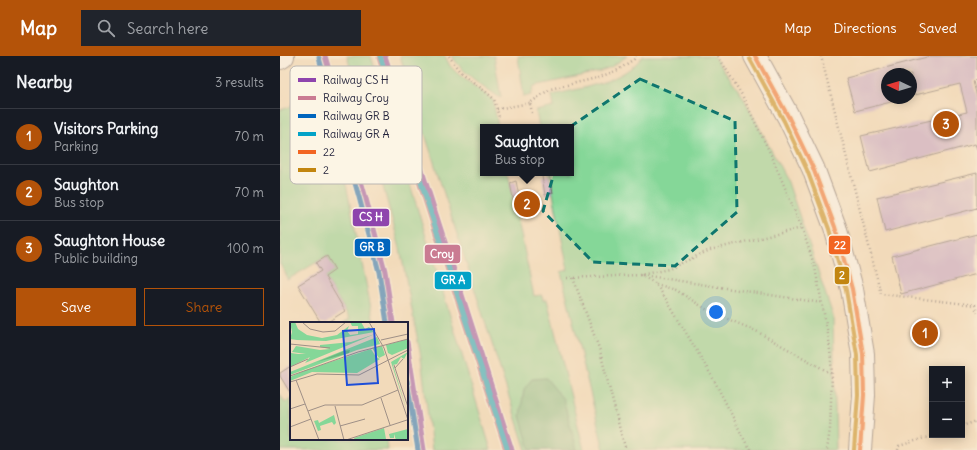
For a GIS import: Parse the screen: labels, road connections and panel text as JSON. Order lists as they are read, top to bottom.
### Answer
{
  "lines": ["transit line 22", "rail line Croy", "transit line 2"],
  "legend": [
    "Railway CS H",
    "Railway Croy",
    "Railway GR B",
    "Railway GR A",
    "22",
    "2"
  ],
  "north": "left",
  "page": {
    "header": "Map",
    "search": "Search here",
    "nav": ["Map", "Directions", "Saved"],
    "heading": ["Nearby", "3 results"],
    "list": [
      {
        "mark": "1",
        "name": "Visitors Parking",
        "note": "Parking",
        "value": "70 m"
      },
      {
        "mark": "2",
        "name": "Saughton",
        "note": "Bus stop",
        "value": "70 m"
      },
      {
        "mark": "3",
        "name": "Saughton House",
        "note": "Public building",
        "value": "100 m"
      }
    ],
    "pins": ["3", "2", "1"],
    "popup": ["Saughton", "Bus stop"],
    "buttons": ["Save", "Share"],
    "map_buttons": ["+", "−"]
  }
}
